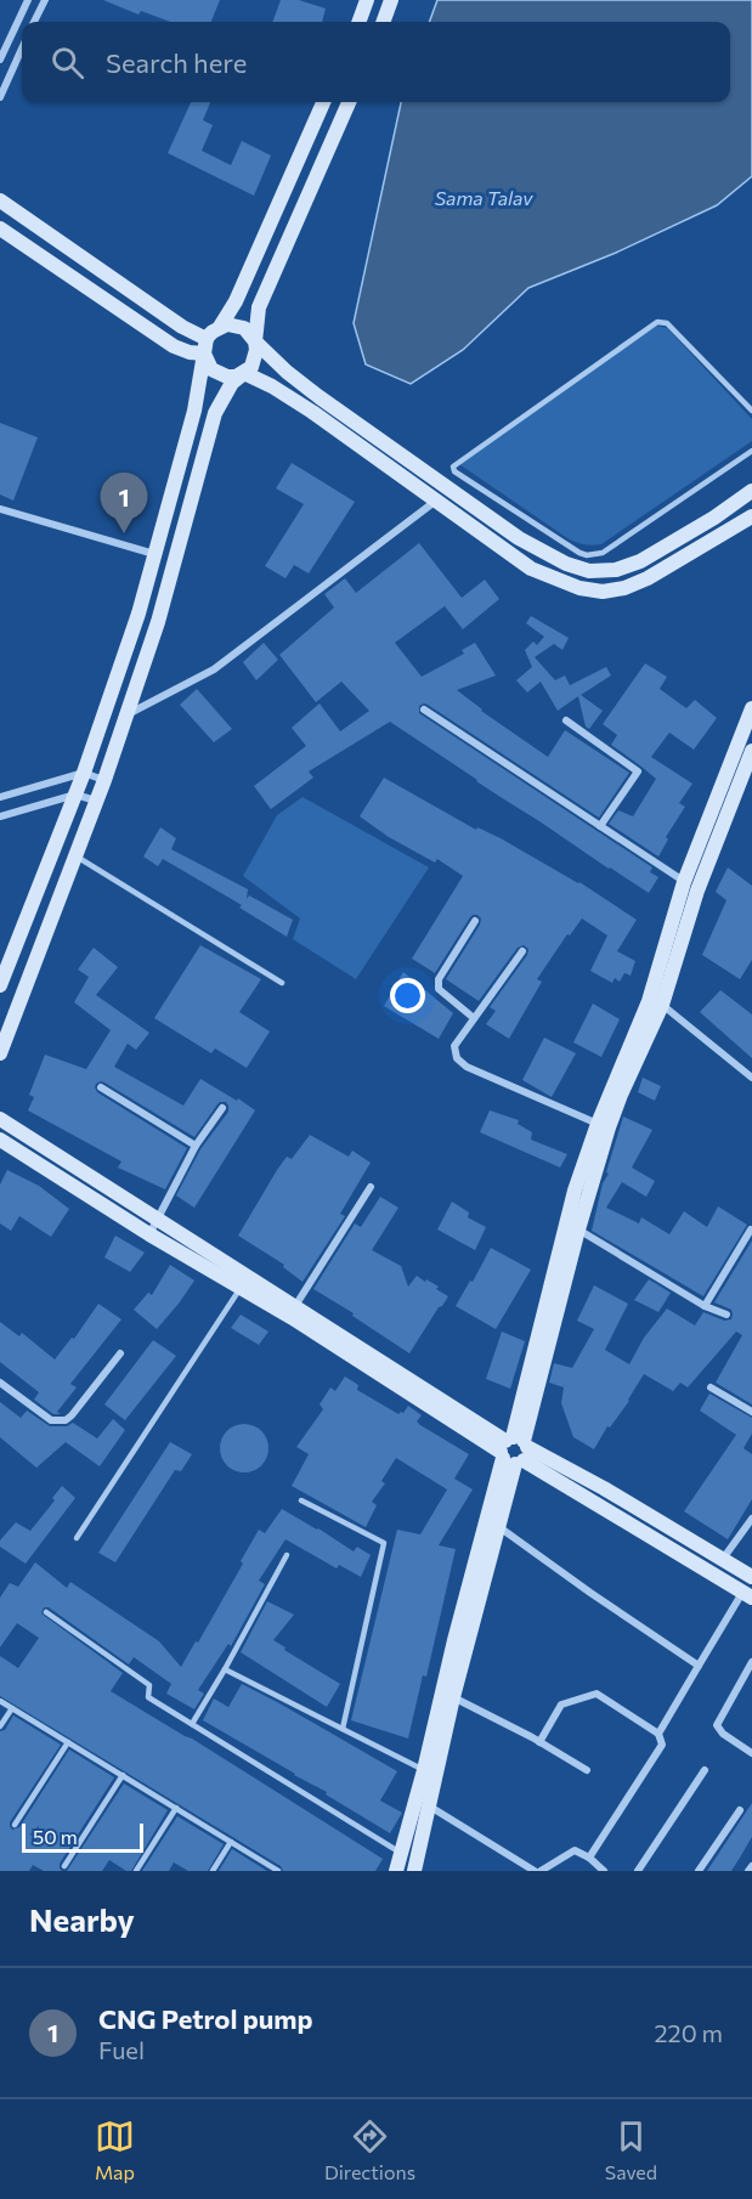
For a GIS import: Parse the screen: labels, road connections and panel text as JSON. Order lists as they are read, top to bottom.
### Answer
{
  "water": ["Sama Talav"],
  "scale_bar": "50 m",
  "page": {
    "search": "Search here",
    "pins": "1",
    "scale": "50 m",
    "heading": "Nearby",
    "list": [
      {
        "mark": "1",
        "name": "CNG Petrol pump",
        "note": "Fuel",
        "value": "220 m"
      }
    ],
    "nav": ["Map", "Directions", "Saved"]
  }
}
